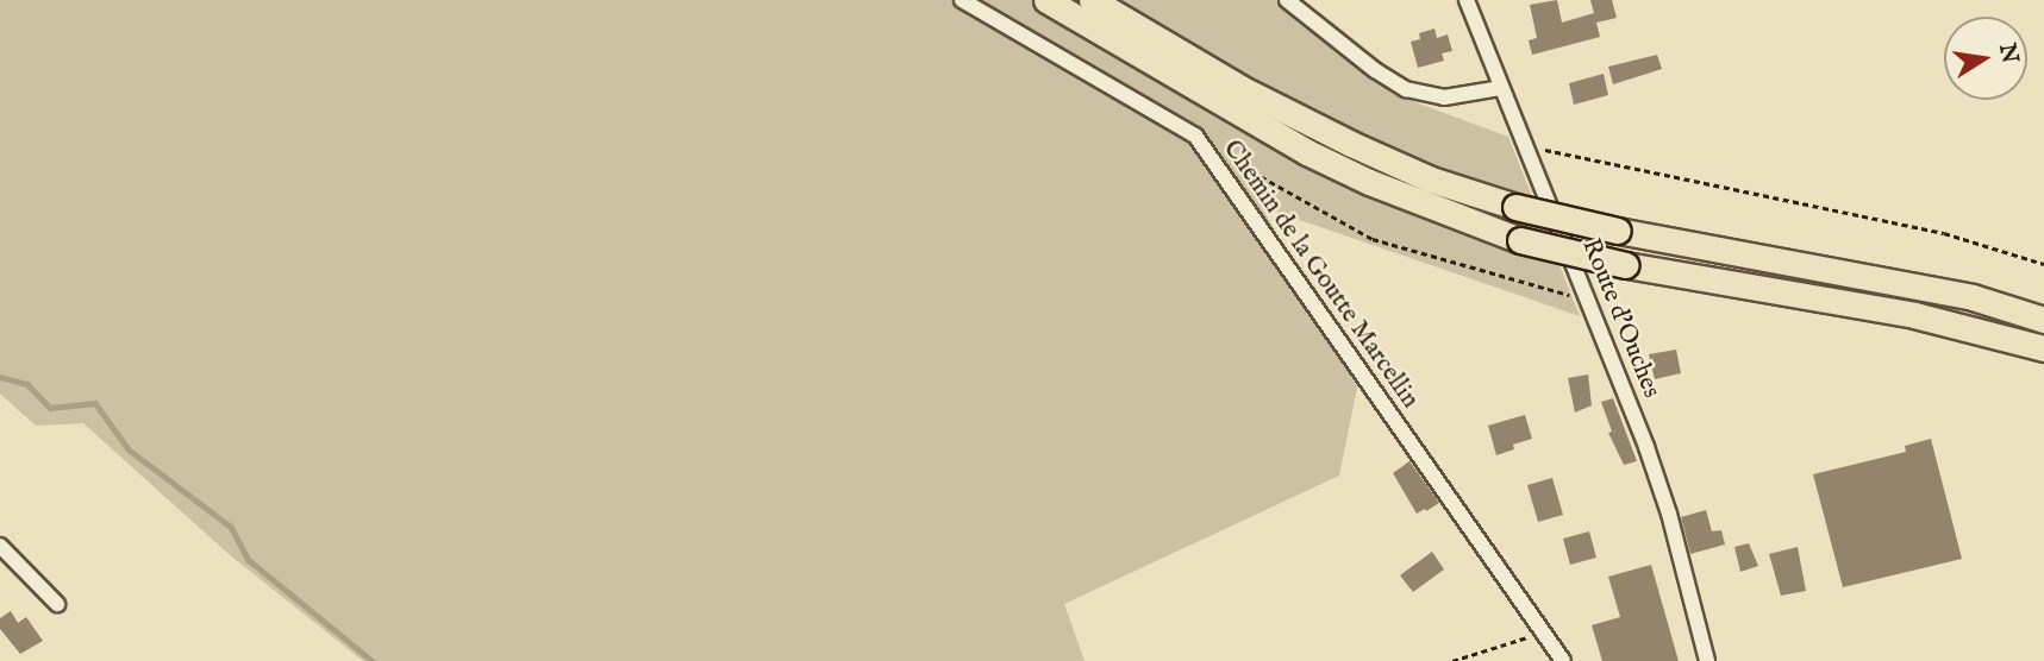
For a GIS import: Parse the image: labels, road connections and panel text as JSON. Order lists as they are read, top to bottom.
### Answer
{
  "streets": {
    "street": ["Chemin de la Goutte Marcellin", "Route d'Ouches"]
  },
  "north": "right"
}
